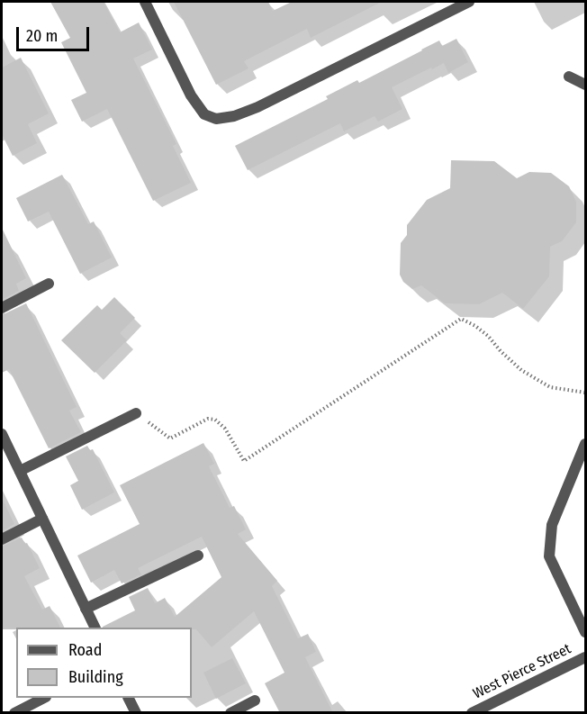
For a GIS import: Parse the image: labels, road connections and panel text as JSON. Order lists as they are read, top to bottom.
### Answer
{
  "streets": {
    "street": ["West Pierce Street"]
  },
  "legend": ["Road", "Building"],
  "scale_bar": "20 m"
}
